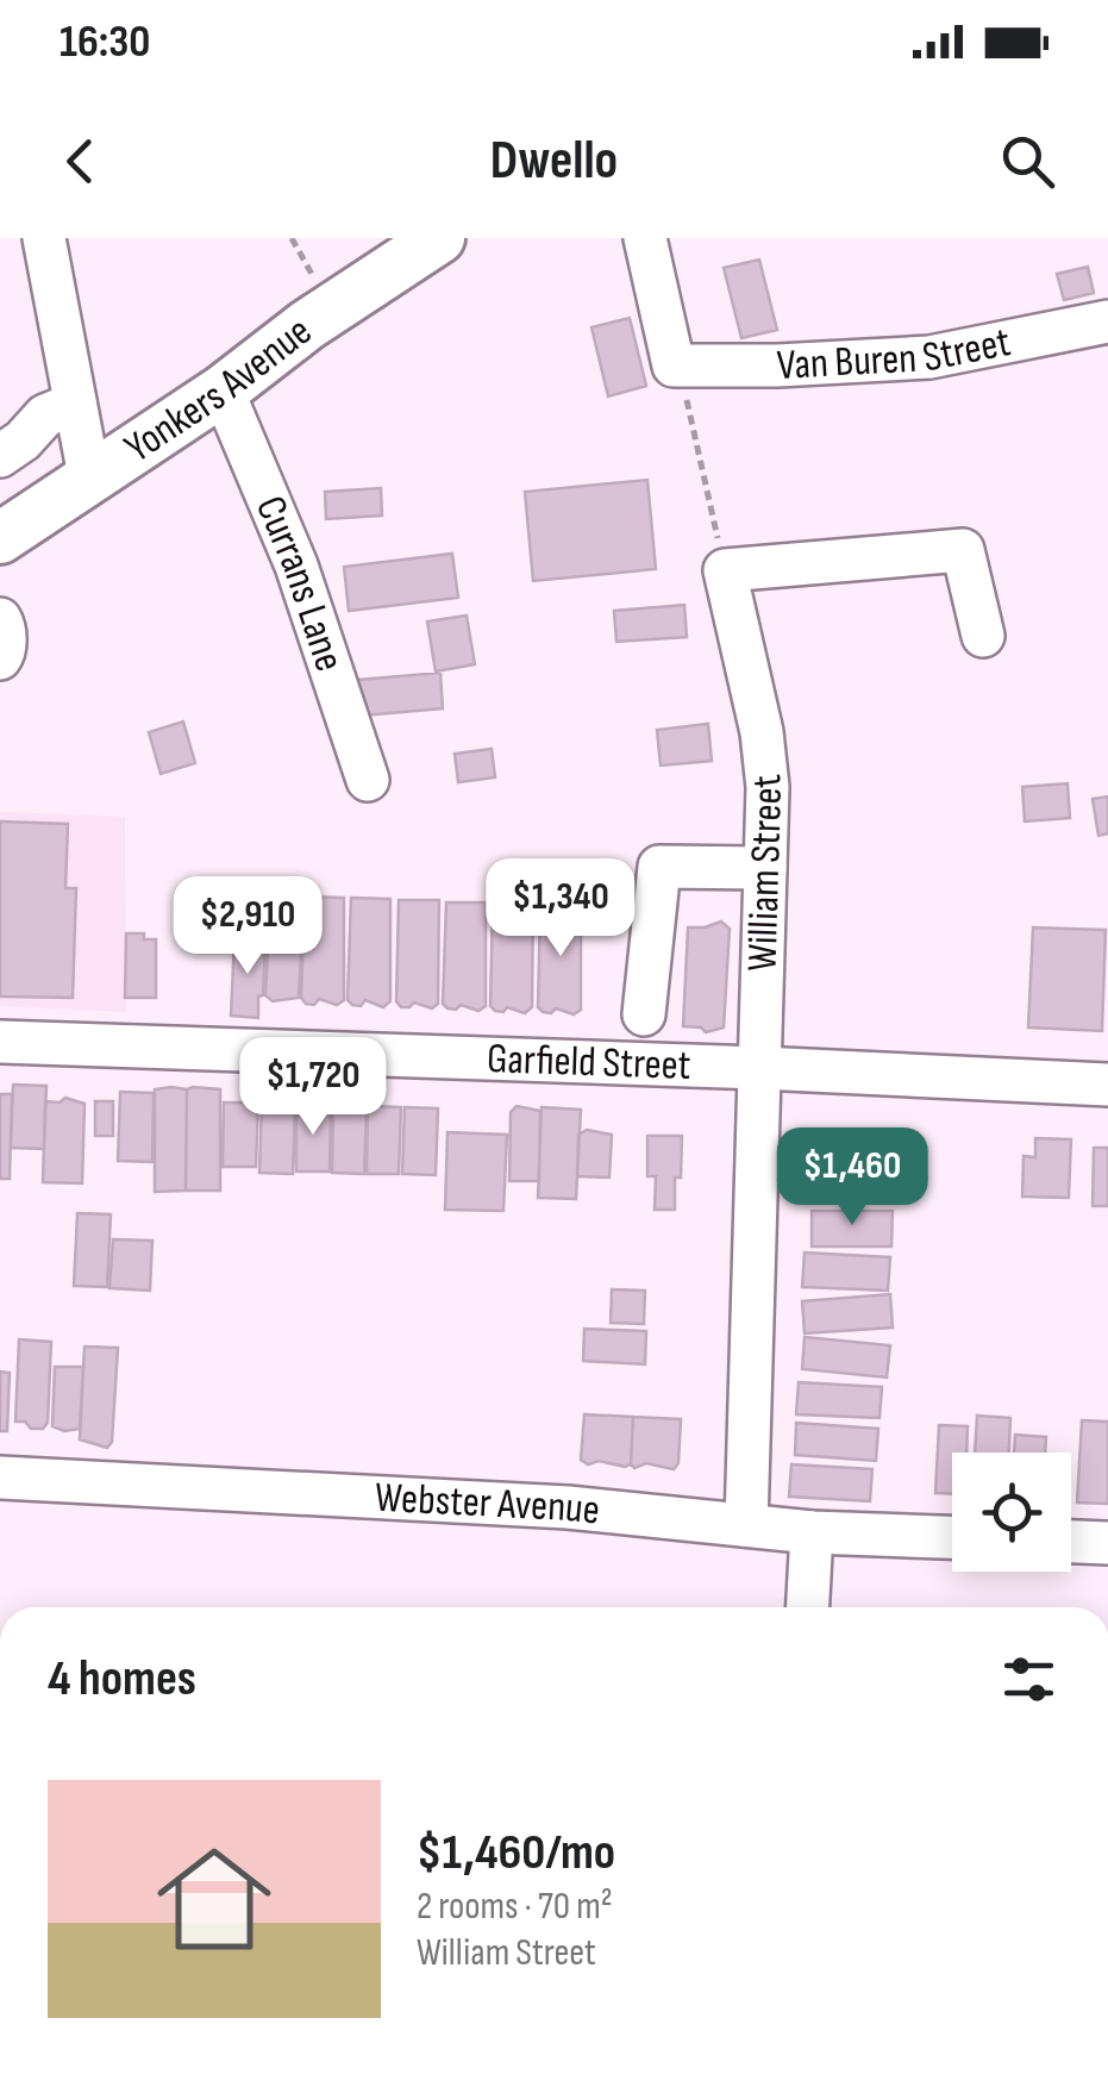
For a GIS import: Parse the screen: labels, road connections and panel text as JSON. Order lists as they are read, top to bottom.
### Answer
{
  "streets": {
    "main road": ["Yonkers Avenue"],
    "street": [
      "Van Buren Street",
      "Currans Lane",
      "William Street",
      "Garfield Street",
      "Webster Avenue"
    ]
  },
  "crossings": [
    ["Yonkers Avenue", "Currans Lane"],
    ["William Street", "Garfield Street"],
    ["William Street", "Webster Avenue"]
  ],
  "page": {
    "status": "16:30",
    "header": "Dwello",
    "price": [
      "$1,340",
      "$2,910",
      "$1,720",
      "$1,460"
    ],
    "heading": "4 homes",
    "list": [
      {
        "name": "$1,460/mo",
        "note": "2 rooms · 70 m² · William Street"
      }
    ]
  }
}
